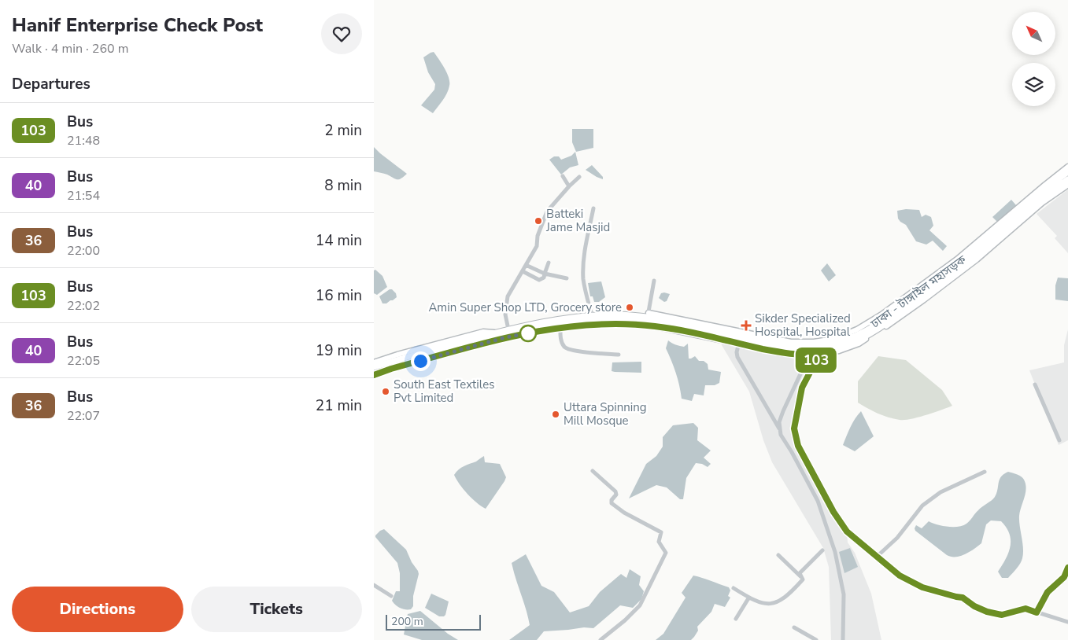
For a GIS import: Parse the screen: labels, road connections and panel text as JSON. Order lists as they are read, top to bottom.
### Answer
{
  "streets": {
    "highway": ["ঢাকা - টাঙ্গাইল মহাসড়ক"]
  },
  "places": {
    "other": [
      "Batteki Jame Masjid",
      "Amin Super Shop LTD, Grocery store",
      "South East Textiles Pvt Limited",
      "Uttara Spinning Mill Mosque"
    ],
    "health": ["Sikder Specialized Hospital, Hospital"]
  },
  "lines": ["bus line 103"],
  "scale_bar": "200 m",
  "north": "top left",
  "page": {
    "heading": [
      ["Hanif Enterprise Check Post", "Walk · 4 min · 260 m"],
      "Departures"
    ],
    "on_map": "103",
    "list": [
      {
        "mark": "103",
        "name": "Bus",
        "note": "21:48",
        "value": "2 min"
      },
      {
        "mark": "40",
        "name": "Bus",
        "note": "21:54",
        "value": "8 min"
      },
      {
        "mark": "36",
        "name": "Bus",
        "note": "22:00",
        "value": "14 min"
      },
      {
        "mark": "103",
        "name": "Bus",
        "note": "22:02",
        "value": "16 min"
      },
      {
        "mark": "40",
        "name": "Bus",
        "note": "22:05",
        "value": "19 min"
      },
      {
        "mark": "36",
        "name": "Bus",
        "note": "22:07",
        "value": "21 min"
      }
    ],
    "buttons": ["Directions", "Tickets"],
    "scale": "200 m"
  }
}
